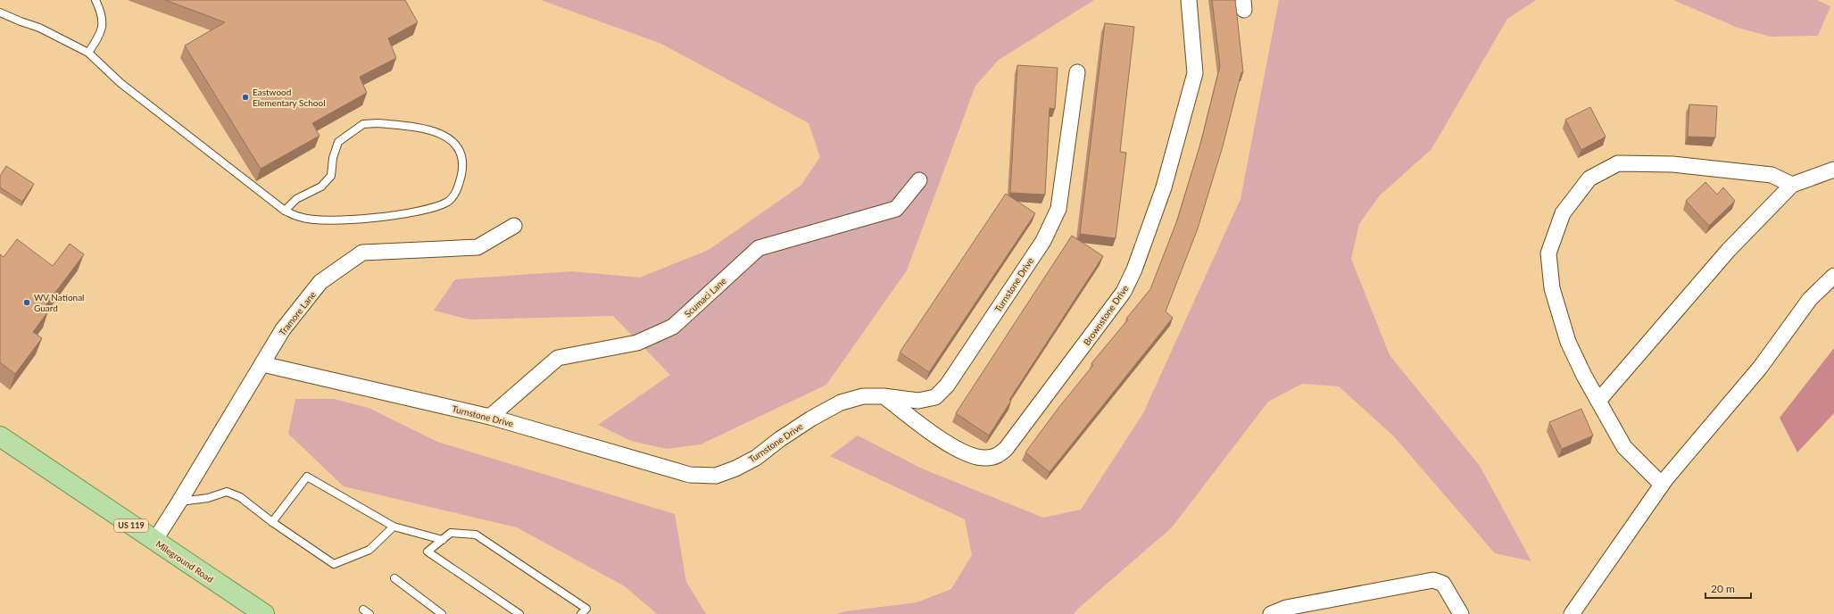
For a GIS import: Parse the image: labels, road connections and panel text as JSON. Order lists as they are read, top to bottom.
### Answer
{
  "streets": {
    "main road": ["US 119", "Mileground Road"],
    "street": [
      "Turnstone Drive",
      "Scumaci Lane",
      "Tramore Lane",
      "Brownstone Drive"
    ]
  },
  "crossings": [
    ["Turnstone Drive", "Scumaci Lane"],
    ["Turnstone Drive", "Tramore Lane"],
    ["Turnstone Drive", "Brownstone Drive"],
    ["Tramore Lane", "Mileground Road"]
  ],
  "places": ["Eastwood Elementary School", "WV National Guard"],
  "scale_bar": "20 m"
}
